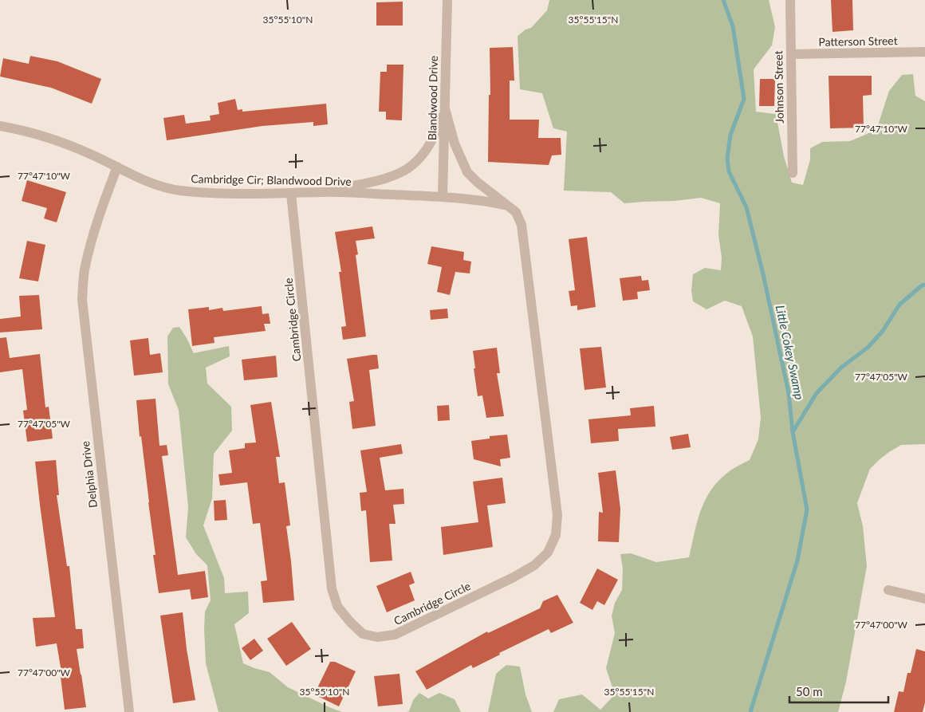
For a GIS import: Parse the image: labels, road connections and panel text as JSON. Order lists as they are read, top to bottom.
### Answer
{
  "streets": {
    "street": [
      "Patterson Street",
      "Johnson Street",
      "Blandwood Drive",
      "Cambridge Cir; Blandwood Drive",
      "Cambridge Circle",
      "Delphia Drive"
    ]
  },
  "crossings": [
    ["Patterson Street", "Johnson Street"],
    ["Blandwood Drive", "Cambridge Cir; Blandwood Drive"],
    ["Blandwood Drive", "Cambridge Circle"],
    ["Cambridge Cir; Blandwood Drive", "Cambridge Circle"],
    ["Cambridge Cir; Blandwood Drive", "Delphia Drive"]
  ],
  "water": ["Little Cokey Swamp"],
  "scale_bar": "50 m",
  "coordinates": [
    "35°55'10\"N",
    "35°55'15\"N",
    "77°47'10\"W",
    "77°47'05\"W",
    "77°47'00\"W"
  ]
}
